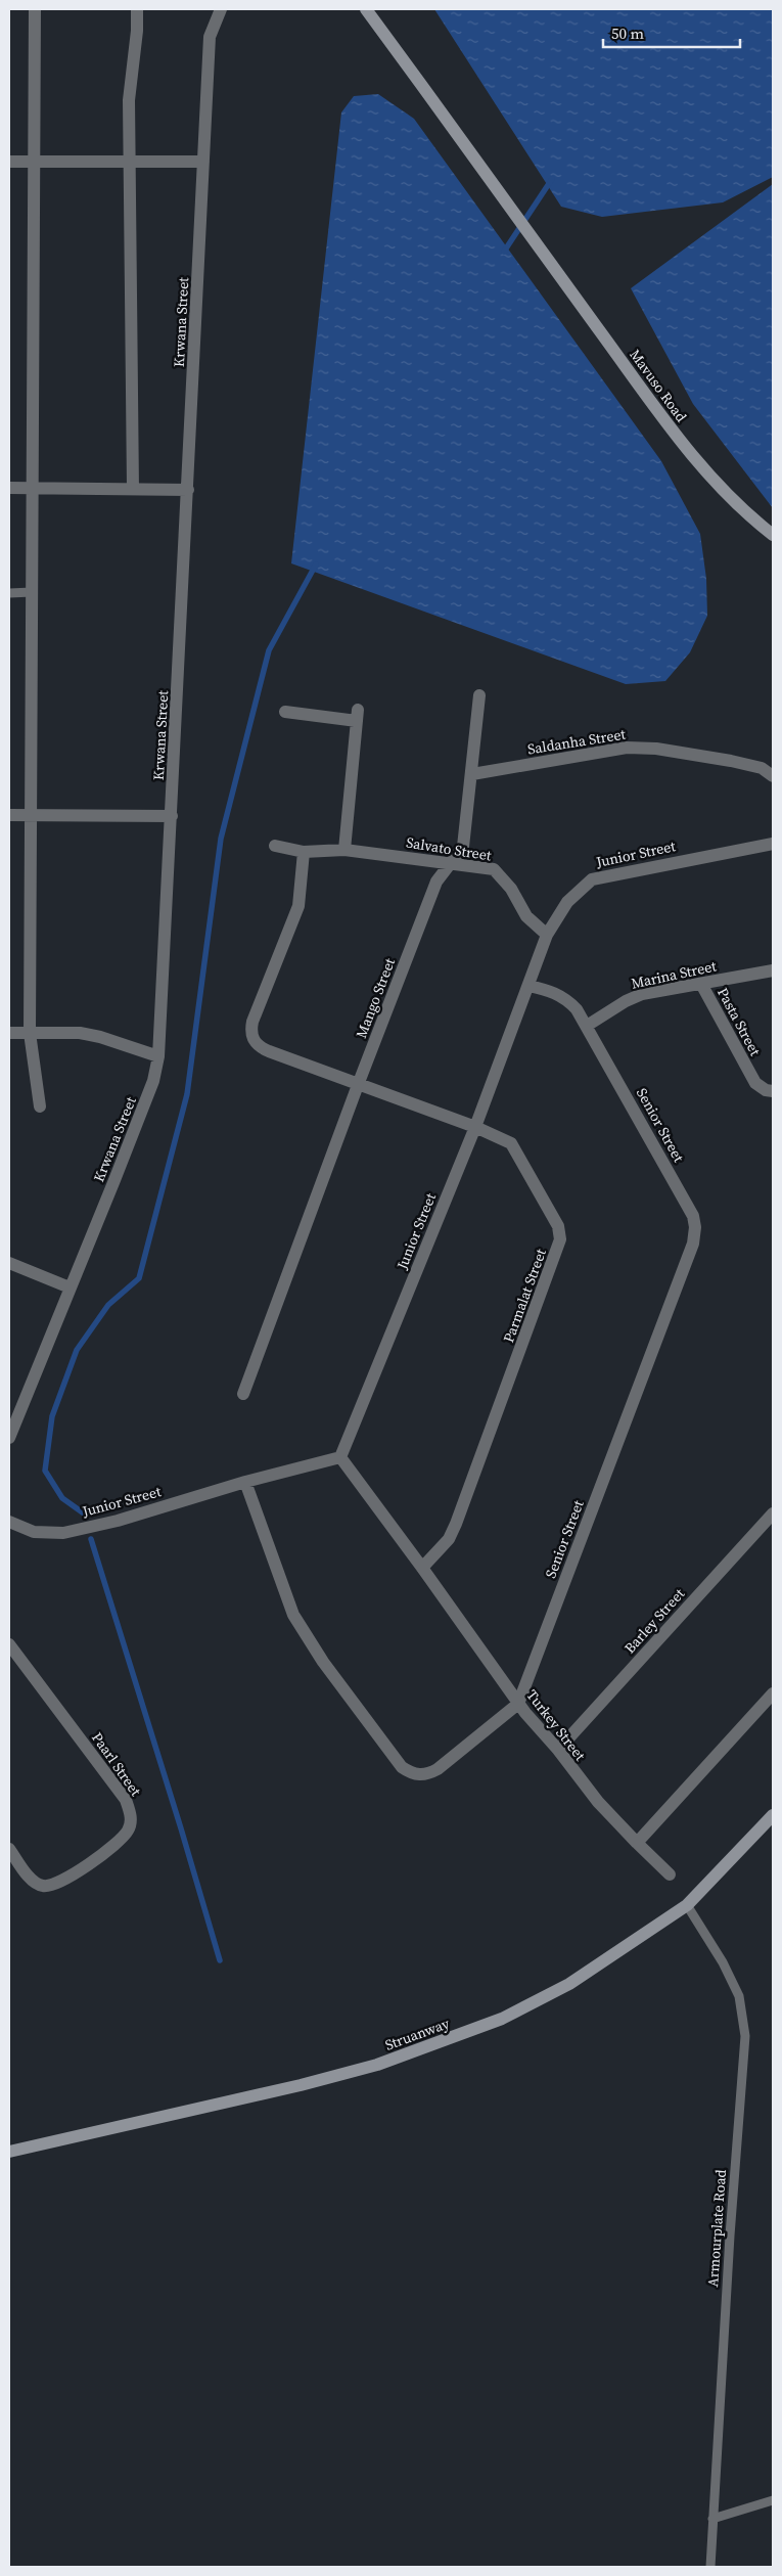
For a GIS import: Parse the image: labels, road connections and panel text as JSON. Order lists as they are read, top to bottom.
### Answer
{
  "streets": {
    "street": [
      "Krwana Street",
      "Mavuso Road",
      "Saldanha Street",
      "Salvato Street",
      "Junior Street",
      "Marina Street",
      "Mango Street",
      "Pasta Street",
      "Senior Street",
      "Parmalat Street",
      "Barley Street",
      "Turkey Street",
      "Paarl Street",
      "Struanway"
    ],
    "lane": ["Armourplate Road"]
  },
  "crossings": [
    ["Saldanha Street", "Mango Street"],
    ["Salvato Street", "Junior Street"],
    ["Salvato Street", "Mango Street"],
    ["Salvato Street", "Parmalat Street"],
    ["Junior Street", "Senior Street"],
    ["Junior Street", "Parmalat Street"],
    ["Junior Street", "Turkey Street"],
    ["Marina Street", "Pasta Street"],
    ["Marina Street", "Senior Street"],
    ["Mango Street", "Parmalat Street"],
    ["Senior Street", "Turkey Street"],
    ["Parmalat Street", "Turkey Street"],
    ["Barley Street", "Turkey Street"],
    ["Struanway", "Armourplate Road"]
  ],
  "scale_bar": "50 m"
}
